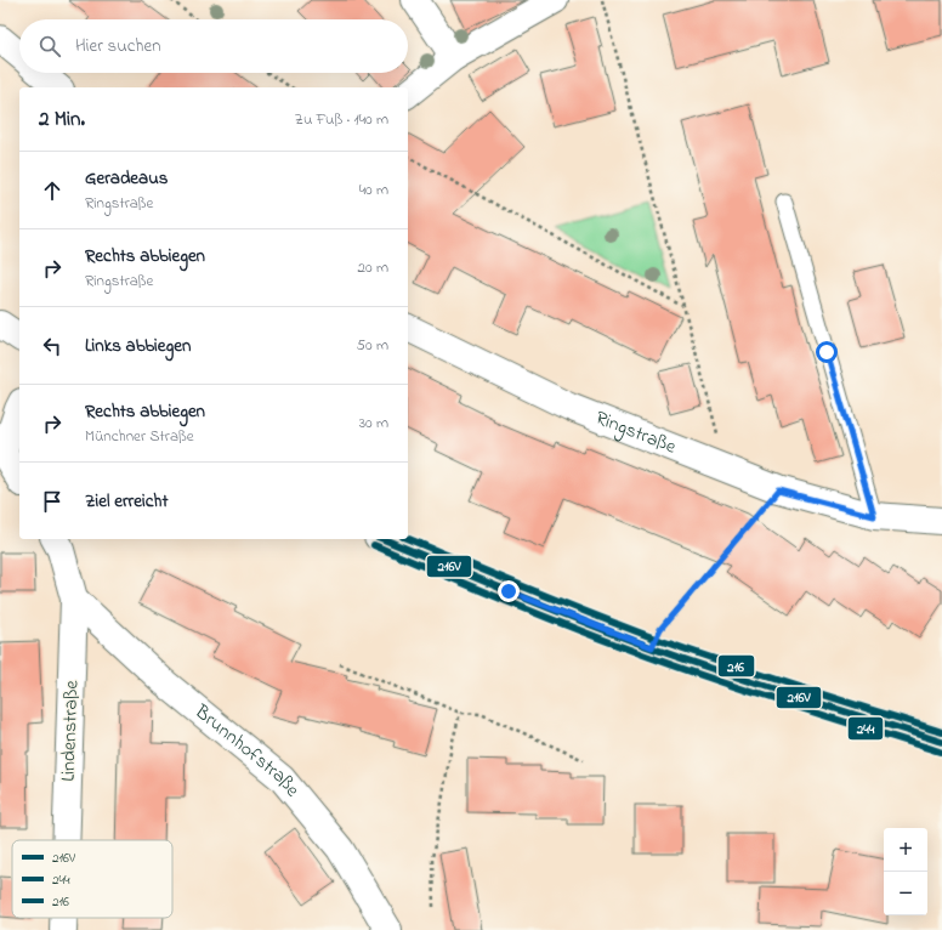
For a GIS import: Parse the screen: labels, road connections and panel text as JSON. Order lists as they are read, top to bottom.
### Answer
{
  "streets": {
    "street": ["Ringstraße", "Lindenstraße", "Brunnhofstraße"]
  },
  "crossings": [
    ["Lindenstraße", "Brunnhofstraße"]
  ],
  "lines": ["transit line 216", "transit line 216V", "transit line 244"],
  "legend": ["216V", "244", "216"],
  "page": {
    "search": "Hier suchen",
    "heading": ["2 Min.", "Zu Fuß · 140 m"],
    "list": [
      ["Geradeaus", "Ringstraße", "40 m"],
      ["Rechts abbiegen", "Ringstraße", "20 m"],
      ["Links abbiegen", "50 m"],
      ["Rechts abbiegen", "Münchner Straße", "30 m"],
      "Ziel erreicht"
    ],
    "map_buttons": ["+", "−"]
  }
}
